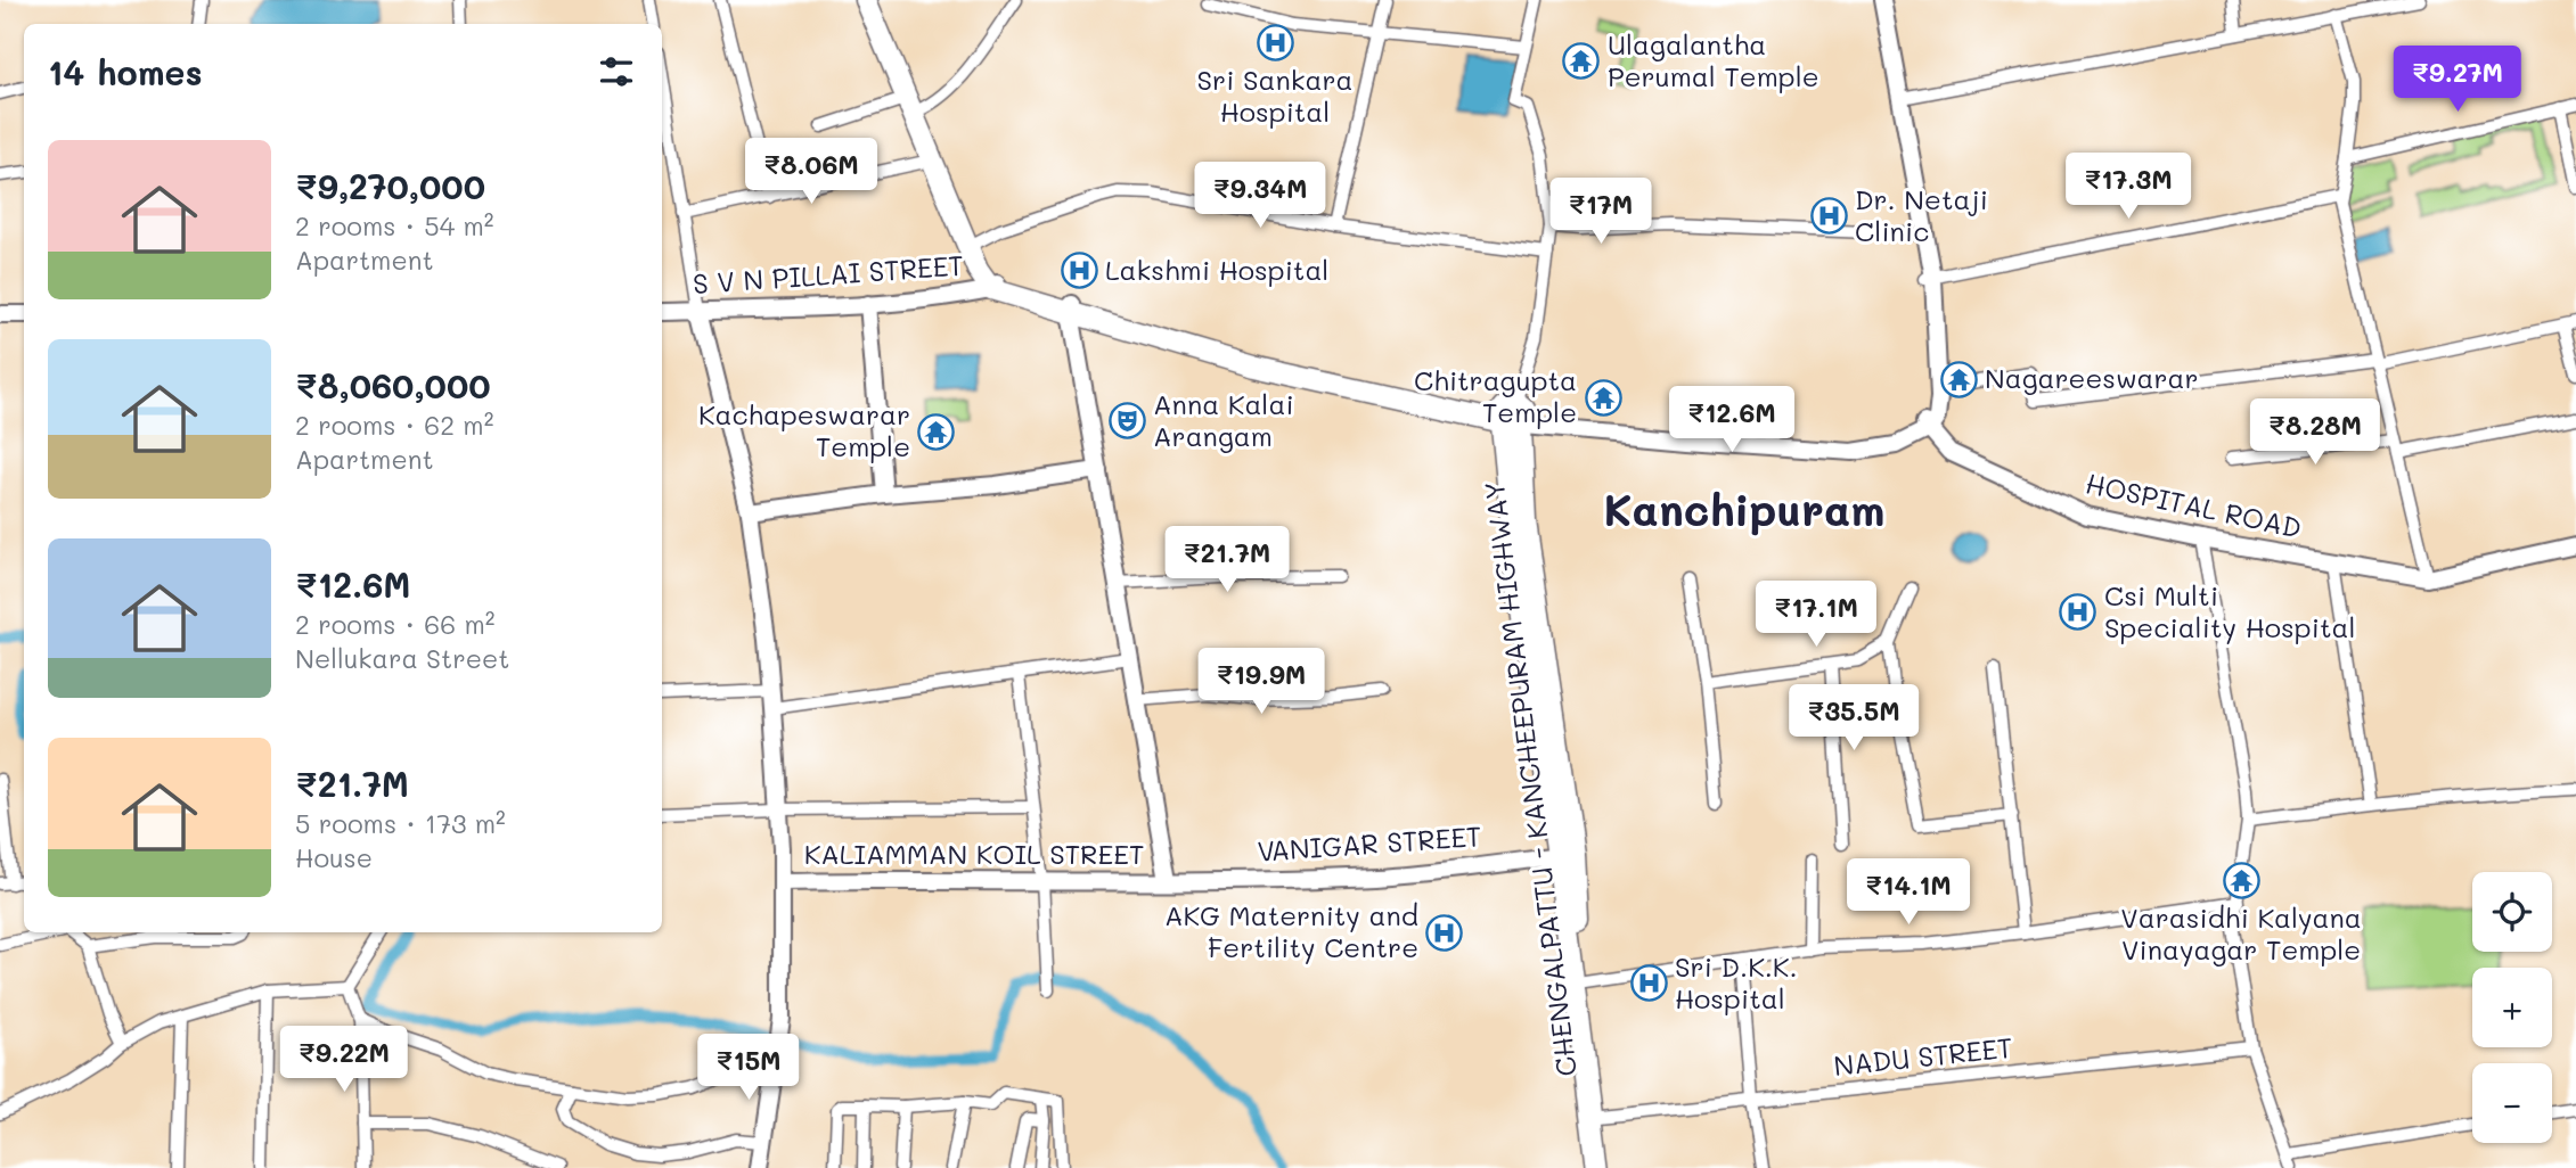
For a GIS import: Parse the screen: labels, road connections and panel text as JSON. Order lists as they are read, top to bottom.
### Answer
{
  "streets": {
    "highway": ["CHENGALPATTU - KANCHEEPURAM HIGHWAY"],
    "main road": [
      "S V N PILLAI STREET",
      "HOSPITAL ROAD",
      "VANIGAR STREET",
      "KALIAMMAN KOIL STREET"
    ],
    "street": ["NADU STREET"]
  },
  "crossings": [
    ["CHENGALPATTU - KANCHEEPURAM HIGHWAY", "VANIGAR STREET"],
    ["CHENGALPATTU - KANCHEEPURAM HIGHWAY", "NADU STREET"],
    ["VANIGAR STREET", "KALIAMMAN KOIL STREET"]
  ],
  "districts": ["Kanchipuram"],
  "places": {
    "hospital": [
      "Sri Sankara Hospital",
      "Dr. Netaji Clinic",
      "Lakshmi Hospital",
      "Csi Multi Speciality Hospital",
      "AKG Maternity and Fertility Centre",
      "Sri D.K.K. Hospital"
    ],
    "temple": [
      "Ulagalantha Perumal Temple",
      "Nagareeswarar",
      "Chitragupta Temple",
      "Kachapeswarar Temple",
      "Varasidhi Kalyana Vinayagar Temple"
    ],
    "theatre": ["Anna Kalai Arangam"]
  },
  "page": {
    "heading": "14 homes",
    "price": [
      "₹9.27M",
      "₹8.06M",
      "₹17.3M",
      "₹9.34M",
      "₹17M",
      "₹12.6M",
      "₹8.28M",
      "₹21.7M",
      "₹17.1M",
      "₹19.9M",
      "₹35.5M",
      "₹14.1M",
      "₹9.22M",
      "₹15M"
    ],
    "list": [
      {
        "name": "₹9,270,000",
        "note": "2 rooms · 54 m² · Apartment"
      },
      {
        "name": "₹8,060,000",
        "note": "2 rooms · 62 m² · Apartment"
      },
      {
        "name": "₹12.6M",
        "note": "2 rooms · 66 m² · Nellukara Street"
      },
      {
        "name": "₹21.7M",
        "note": "5 rooms · 173 m² · House"
      }
    ],
    "map_buttons": ["+", "−"]
  }
}
